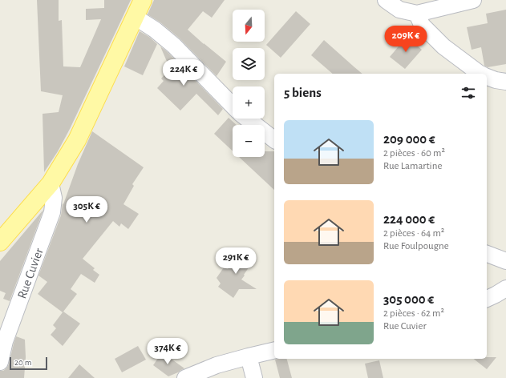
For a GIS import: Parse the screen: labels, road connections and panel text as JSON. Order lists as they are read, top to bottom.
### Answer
{
  "streets": {
    "street": ["Rue Cuvier"]
  },
  "scale_bar": "20 m",
  "north": "bottom",
  "page": {
    "map_buttons": ["+", "−"],
    "price": [
      "209K €",
      "224K €",
      "305K €",
      "291K €",
      "374K €"
    ],
    "heading": "5 biens",
    "list": [
      {
        "name": "209 000 €",
        "note": "2 pièces · 60 m² · Rue Lamartine"
      },
      {
        "name": "224 000 €",
        "note": "2 pièces · 64 m² · Rue Foulpougne"
      },
      {
        "name": "305 000 €",
        "note": "2 pièces · 62 m² · Rue Cuvier"
      }
    ],
    "scale": "20 m"
  }
}
